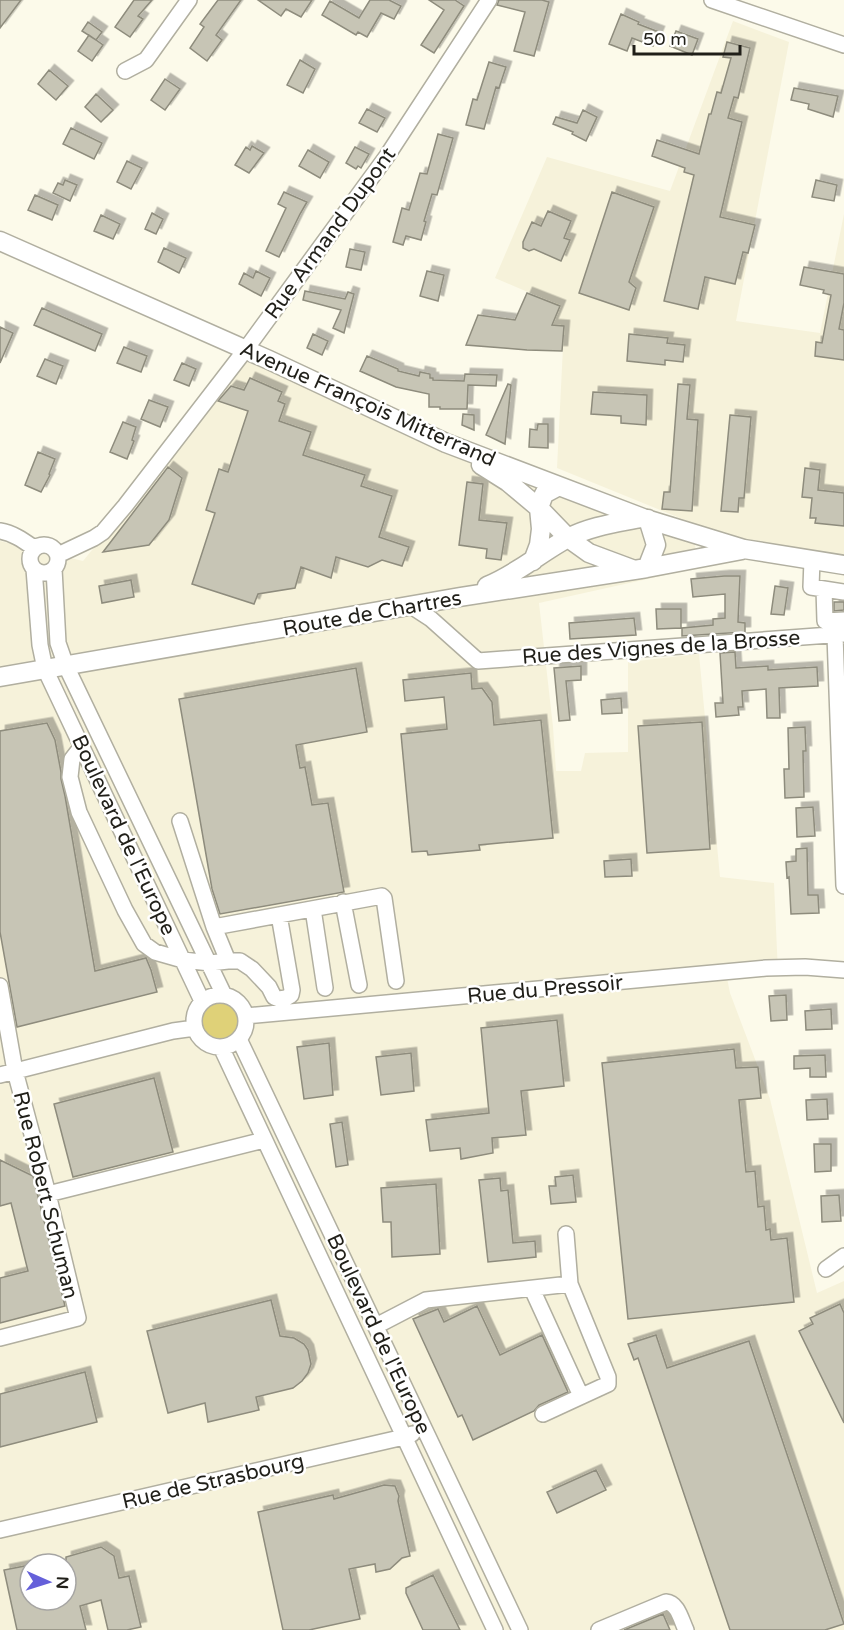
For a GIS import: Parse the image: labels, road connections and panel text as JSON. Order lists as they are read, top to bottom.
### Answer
{
  "streets": {
    "main road": ["Avenue François Mitterrand", "Route de Chartres"],
    "street": [
      "Rue Armand Dupont",
      "Rue des Vignes de la Brosse",
      "Boulevard de l'Europe",
      "Rue du Pressoir",
      "Rue Robert Schuman",
      "Rue de Strasbourg"
    ]
  },
  "crossings": [
    ["Rue Armand Dupont", "Avenue François Mitterrand"],
    ["Avenue François Mitterrand", "Route de Chartres"],
    ["Route de Chartres", "Rue des Vignes de la Brosse"],
    ["Route de Chartres", "Boulevard de l'Europe"],
    ["Boulevard de l'Europe", "Rue du Pressoir"],
    ["Boulevard de l'Europe", "Rue de Strasbourg"]
  ],
  "scale_bar": "50 m",
  "north": "right"
}
